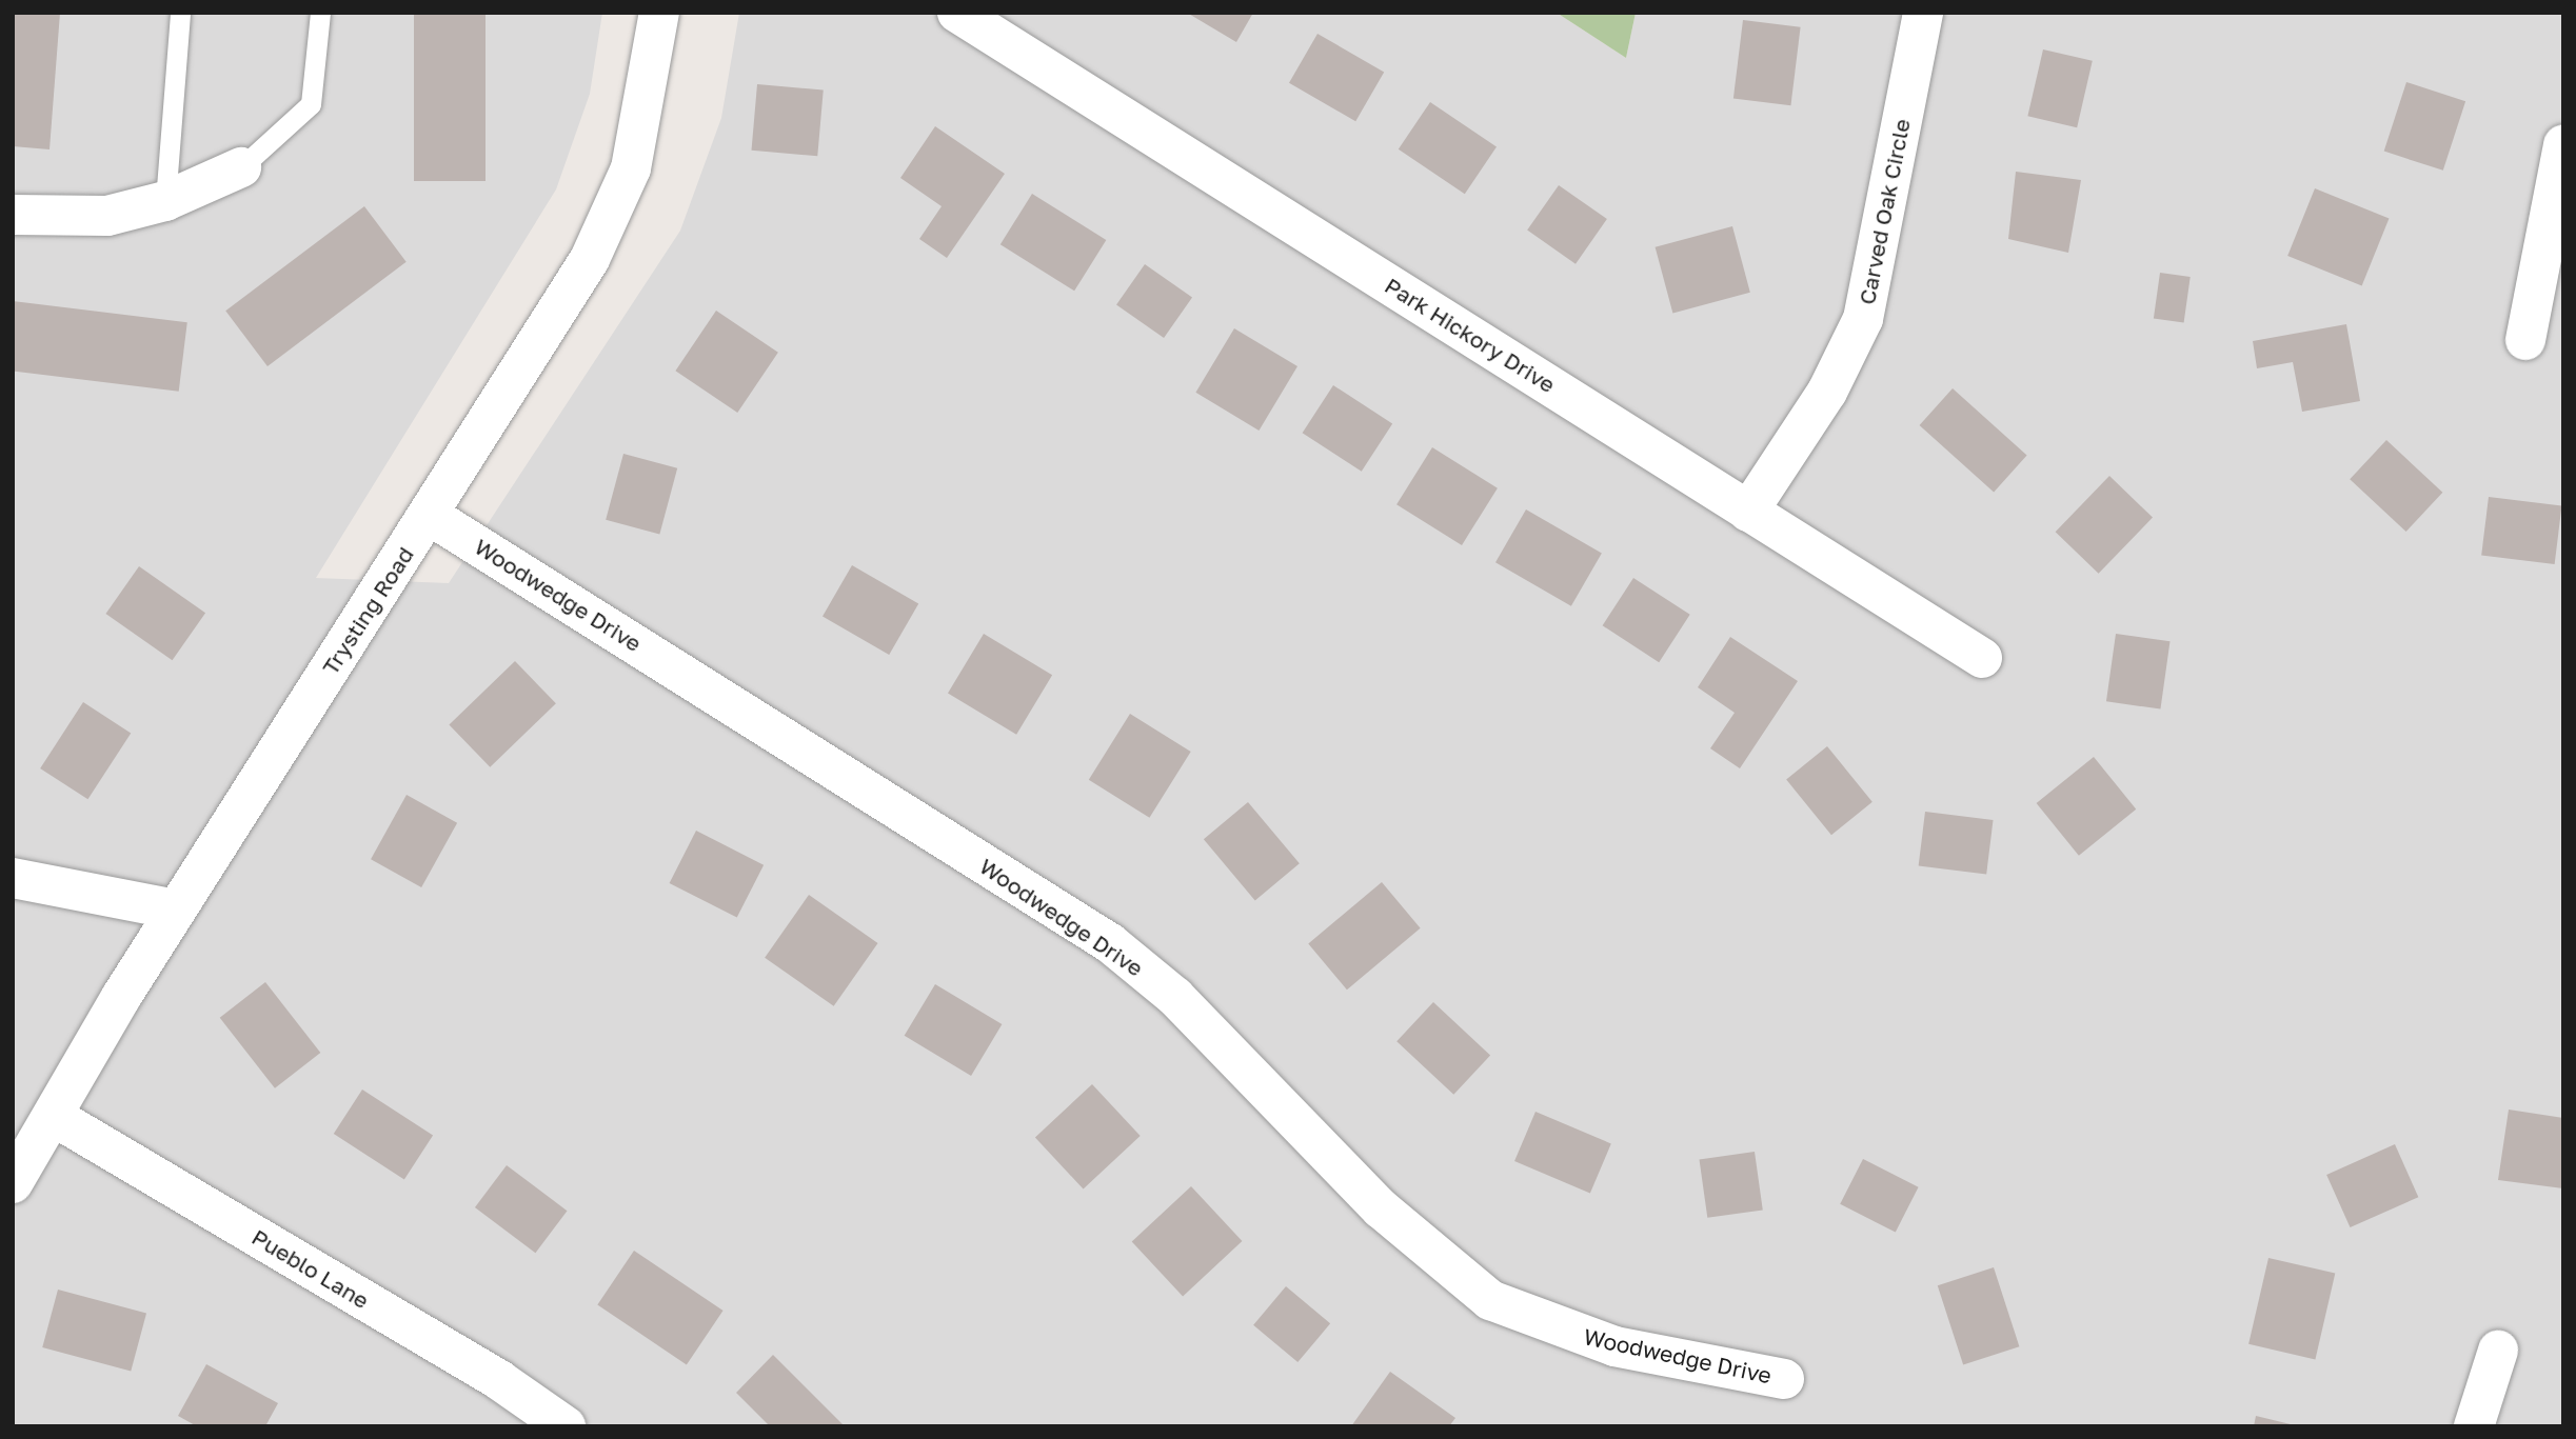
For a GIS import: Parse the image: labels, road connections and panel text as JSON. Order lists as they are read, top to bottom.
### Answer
{
  "streets": {
    "street": [
      "Carved Oak Circle",
      "Park Hickory Drive",
      "Woodwedge Drive",
      "Trysting Road",
      "Pueblo Lane"
    ]
  },
  "crossings": [
    ["Carved Oak Circle", "Park Hickory Drive"],
    ["Woodwedge Drive", "Trysting Road"],
    ["Trysting Road", "Pueblo Lane"]
  ]
}
